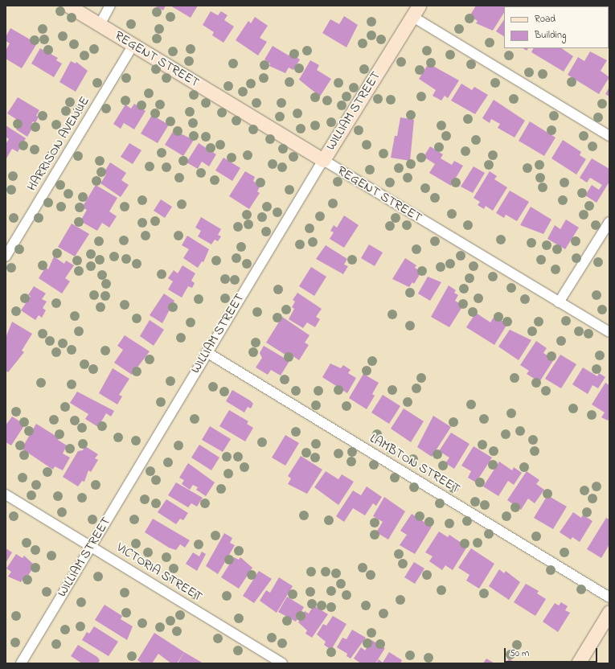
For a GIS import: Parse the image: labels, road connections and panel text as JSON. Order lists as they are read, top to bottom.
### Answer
{
  "streets": {
    "street": [
      "REGENT STREET",
      "WILLIAM STREET",
      "HARRISON AVENUE",
      "LAMBTON STREET",
      "VICTORIA STREET"
    ]
  },
  "crossings": [
    ["REGENT STREET", "WILLIAM STREET"],
    ["REGENT STREET", "HARRISON AVENUE"],
    ["WILLIAM STREET", "LAMBTON STREET"],
    ["WILLIAM STREET", "VICTORIA STREET"]
  ],
  "legend": ["Road", "Building"],
  "scale_bar": "50 m"
}
